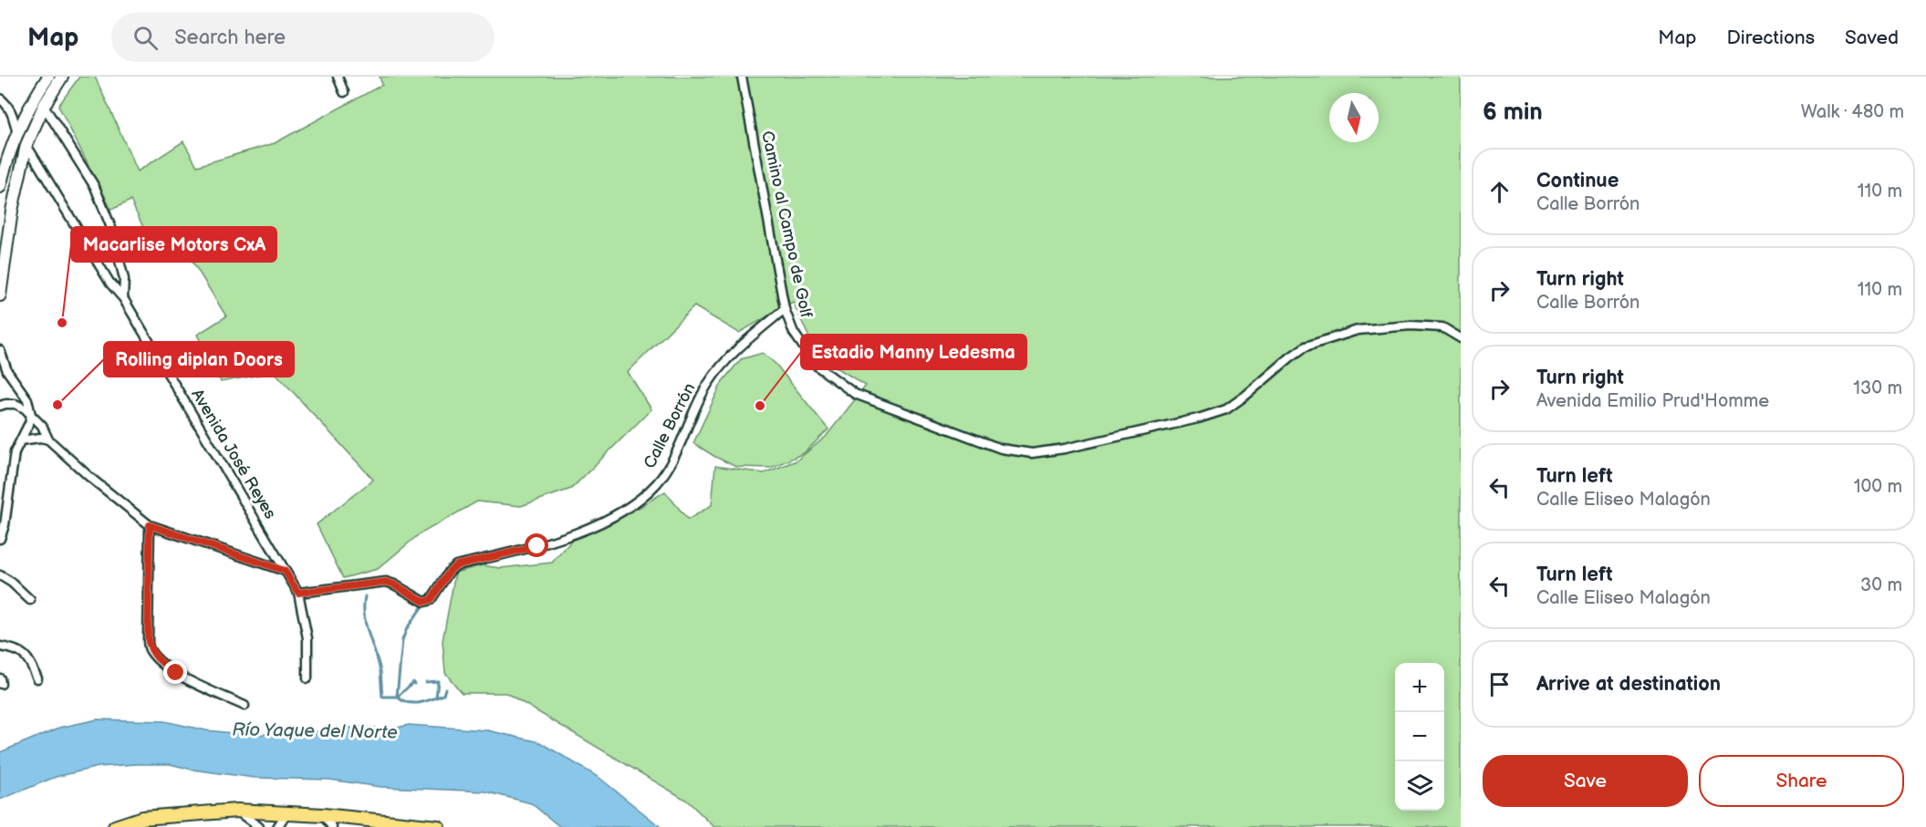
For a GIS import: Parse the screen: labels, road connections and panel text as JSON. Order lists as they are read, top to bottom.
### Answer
{
  "streets": {
    "street": ["Camino al Campo de Golf", "Calle Borrón", "Avenida José Reyes"]
  },
  "crossings": [
    ["Camino al Campo de Golf", "Calle Borrón"],
    ["Calle Borrón", "Avenida José Reyes"]
  ],
  "water": ["Río Yaque del Norte"],
  "places": ["Macarlise Motors CxA", "Rolling diplan Doors", "Estadio Manny Ledesma"],
  "north": "bottom",
  "page": {
    "header": "Map",
    "search": "Search here",
    "nav": ["Map", "Directions", "Saved"],
    "heading": ["6 min", "Walk · 480 m"],
    "list": [
      ["Continue", "Calle Borrón", "110 m"],
      ["Turn right", "Calle Borrón", "110 m"],
      ["Turn right", "Avenida Emilio Prud'Homme", "130 m"],
      ["Turn left", "Calle Eliseo Malagón", "100 m"],
      ["Turn left", "Calle Eliseo Malagón", "30 m"],
      "Arrive at destination"
    ],
    "map_buttons": ["+", "−"],
    "buttons": ["Save", "Share"]
  }
}
